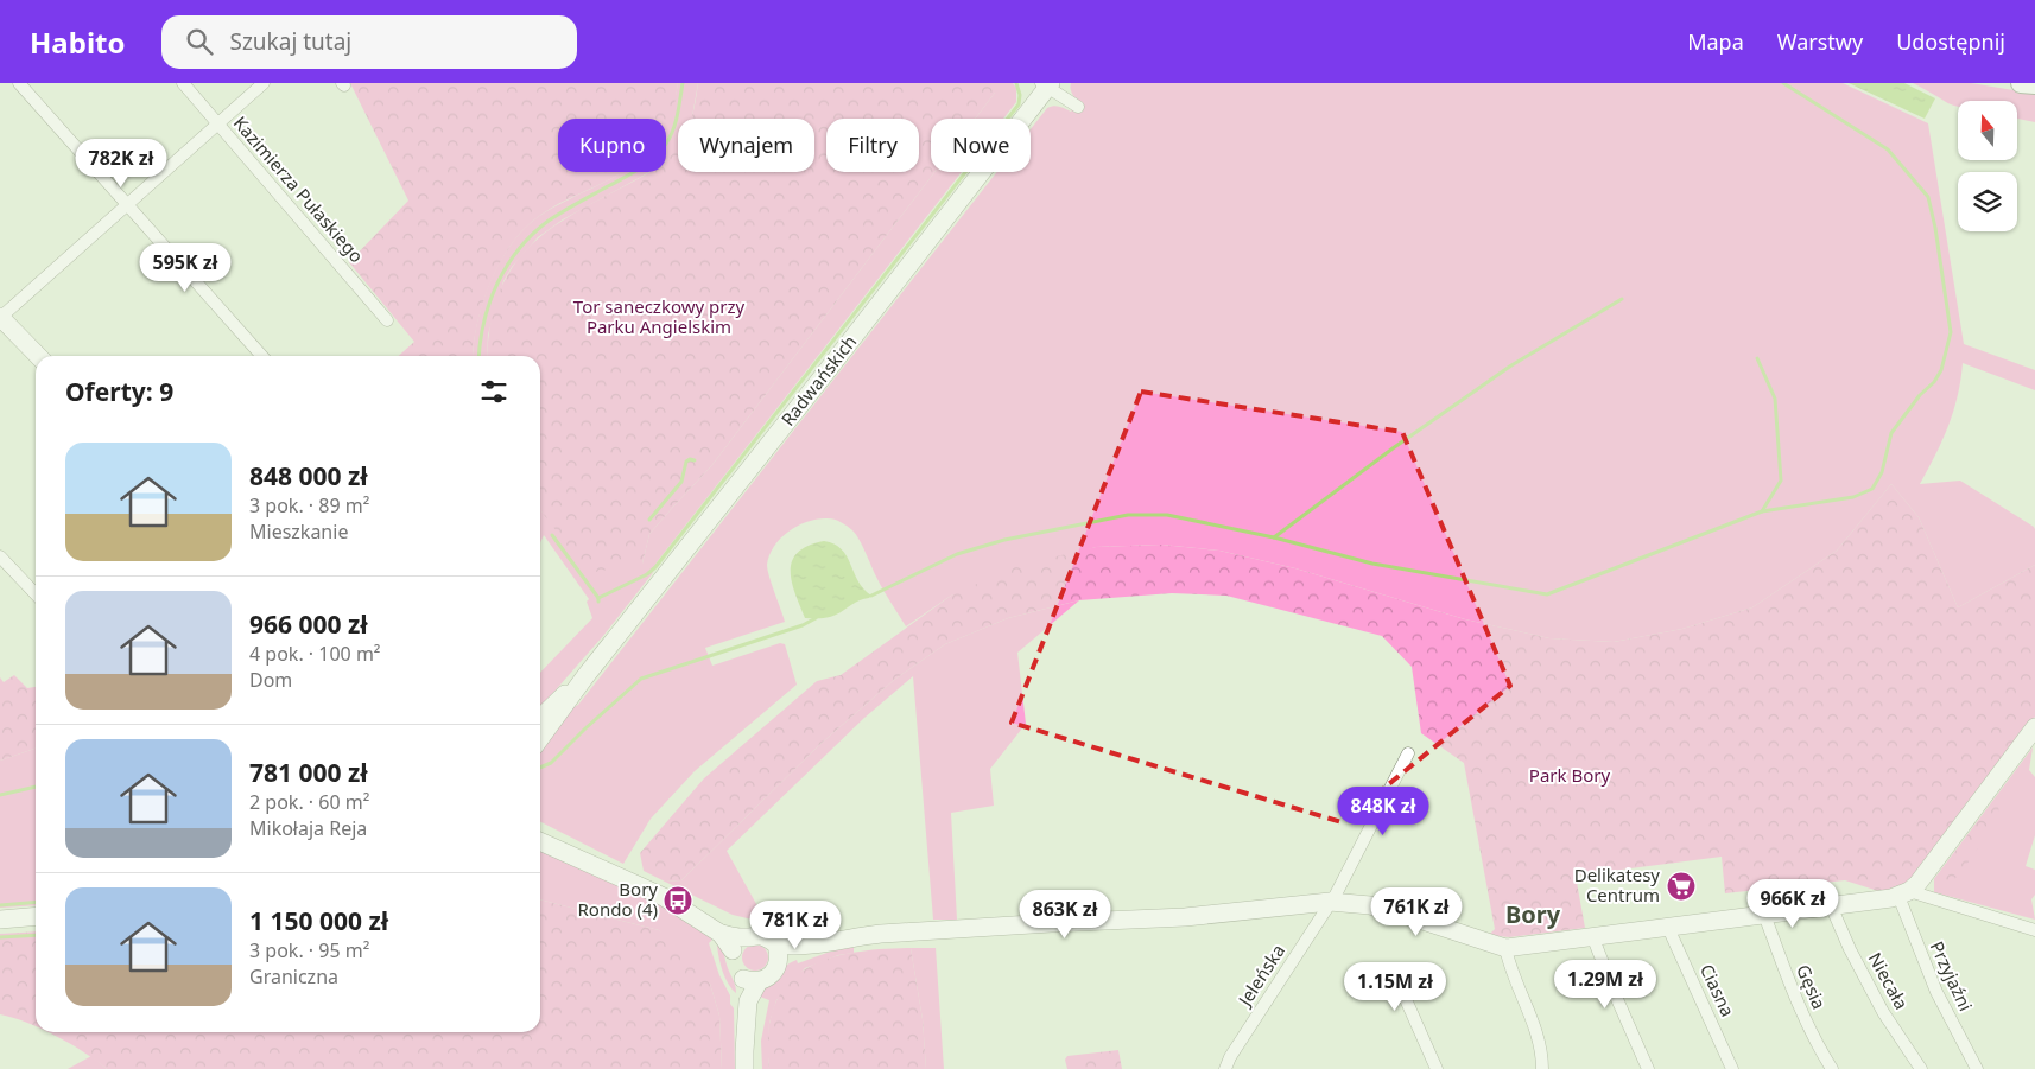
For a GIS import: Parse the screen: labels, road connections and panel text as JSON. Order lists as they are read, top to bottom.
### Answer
{
  "streets": {
    "street": [
      "Kazimierza Pułaskiego",
      "Radwańskich",
      "Jeleńska",
      "Przyjaźni",
      "Niecała",
      "Gęsia",
      "Ciasna"
    ]
  },
  "districts": ["Bory"],
  "parks": ["Tor saneczkowy przy Parku Angielskim", "Park Bory"],
  "places": {
    "supermarket": ["Delikatesy Centrum"],
    "bus stop": ["Bory Rondo (4)"]
  },
  "north": "top",
  "page": {
    "header": "Habito",
    "search": "Szukaj tutaj",
    "nav": ["Mapa", "Warstwy", "Udostępnij"],
    "chip": [
      "Kupno",
      "Wynajem",
      "Filtry",
      "Nowe"
    ],
    "price": [
      "782K zł",
      "595K zł",
      "848K zł",
      "966K zł",
      "761K zł",
      "863K zł",
      "781K zł",
      "1.29M zł",
      "1.15M zł"
    ],
    "heading": "Oferty: 9",
    "list": [
      {
        "name": "848 000 zł",
        "note": "3 pok. · 89 m² · Mieszkanie"
      },
      {
        "name": "966 000 zł",
        "note": "4 pok. · 100 m² · Dom"
      },
      {
        "name": "781 000 zł",
        "note": "2 pok. · 60 m² · Mikołaja Reja"
      },
      {
        "name": "1 150 000 zł",
        "note": "3 pok. · 95 m² · Graniczna"
      }
    ]
  }
}
